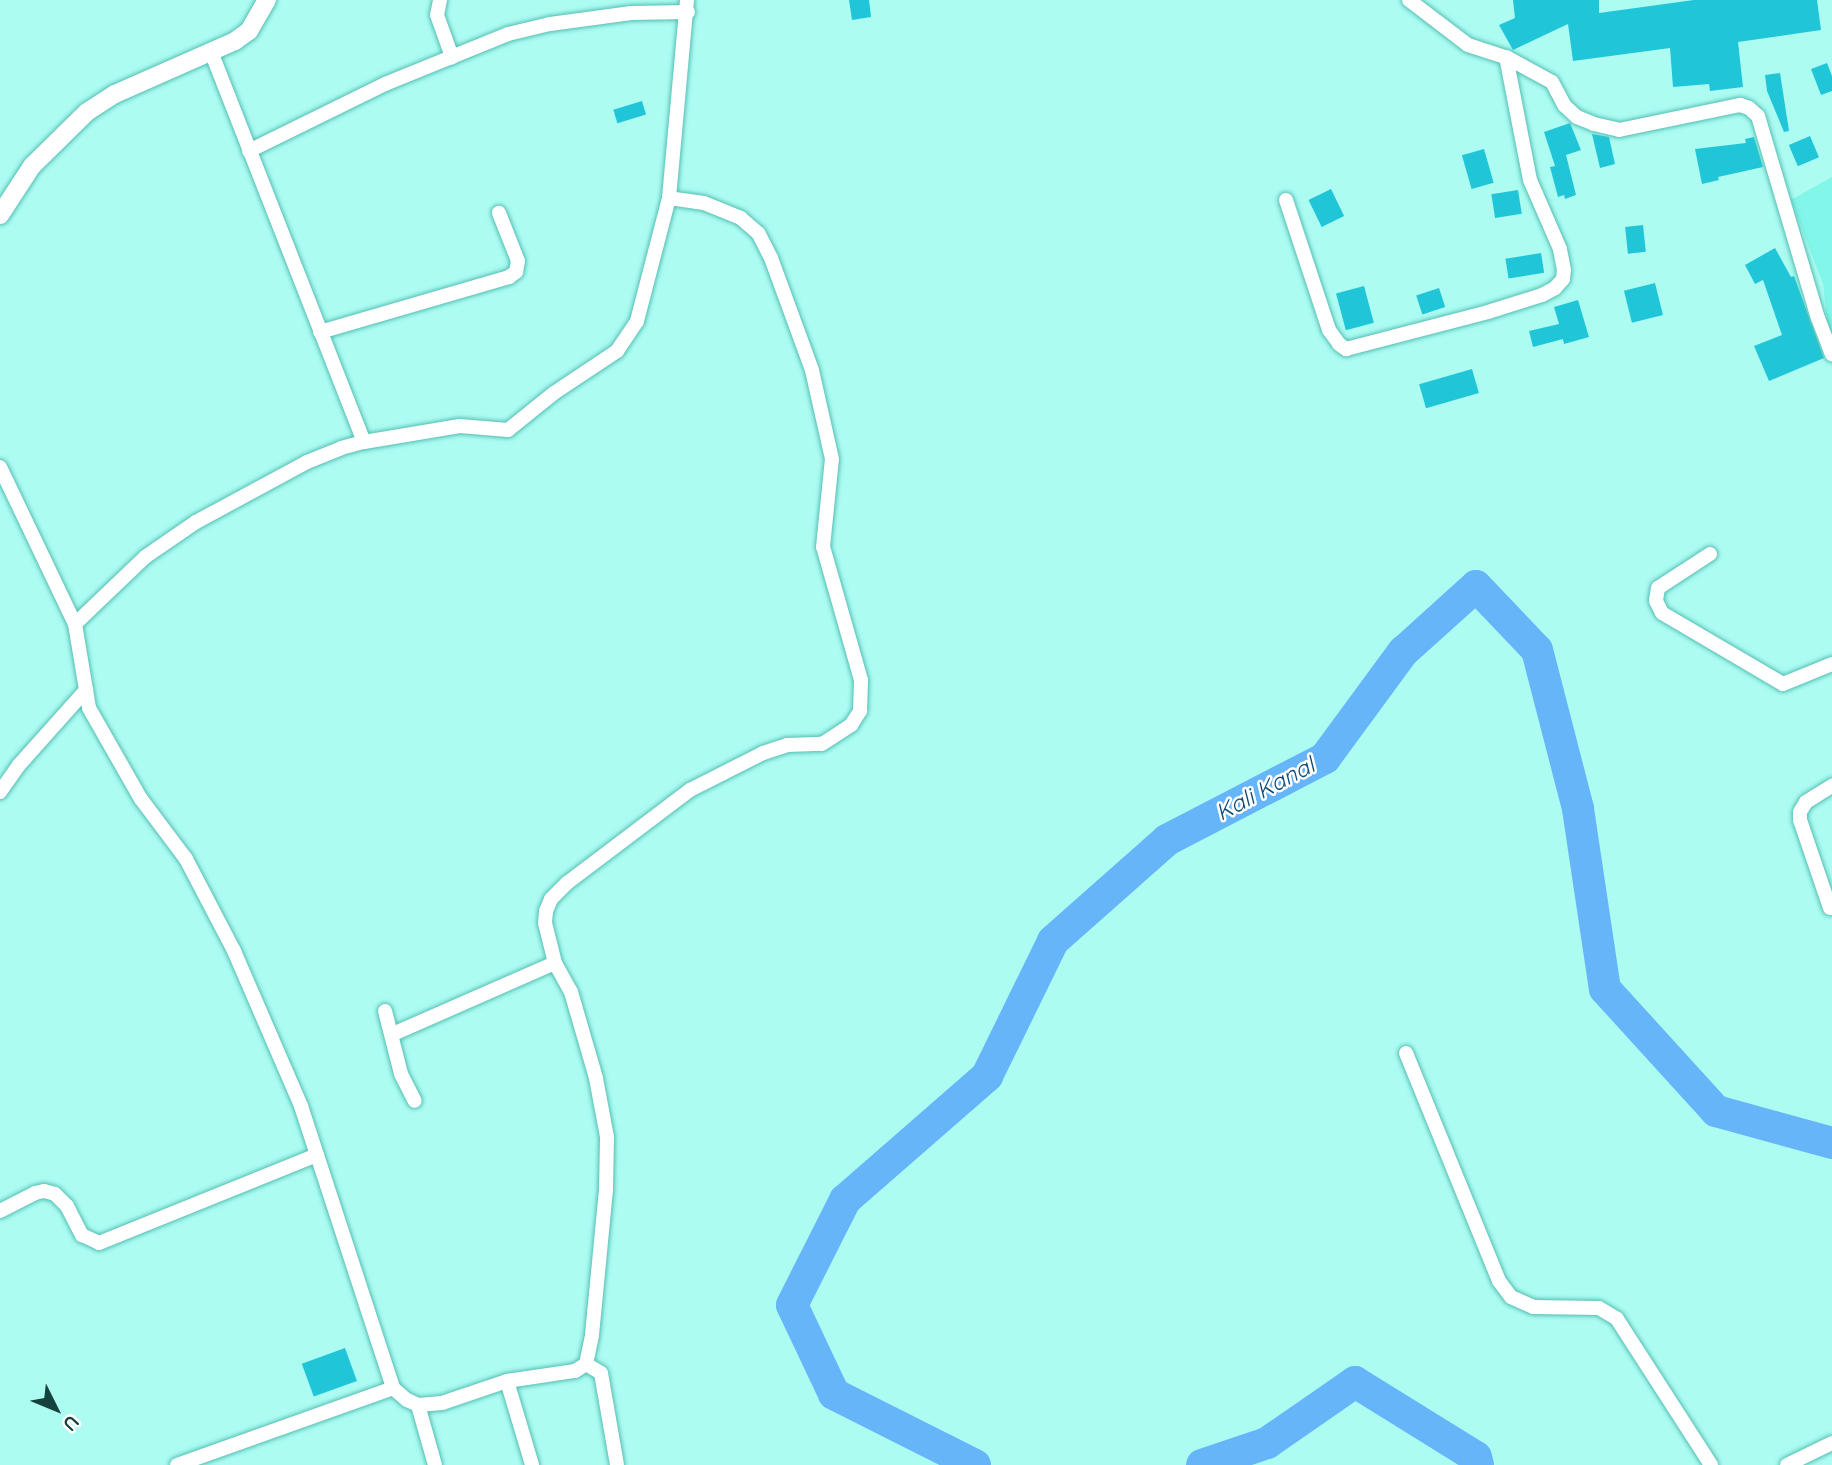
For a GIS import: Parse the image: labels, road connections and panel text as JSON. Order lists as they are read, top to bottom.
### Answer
{
  "water": ["Kali Kanal"],
  "north": "bottom right"
}
